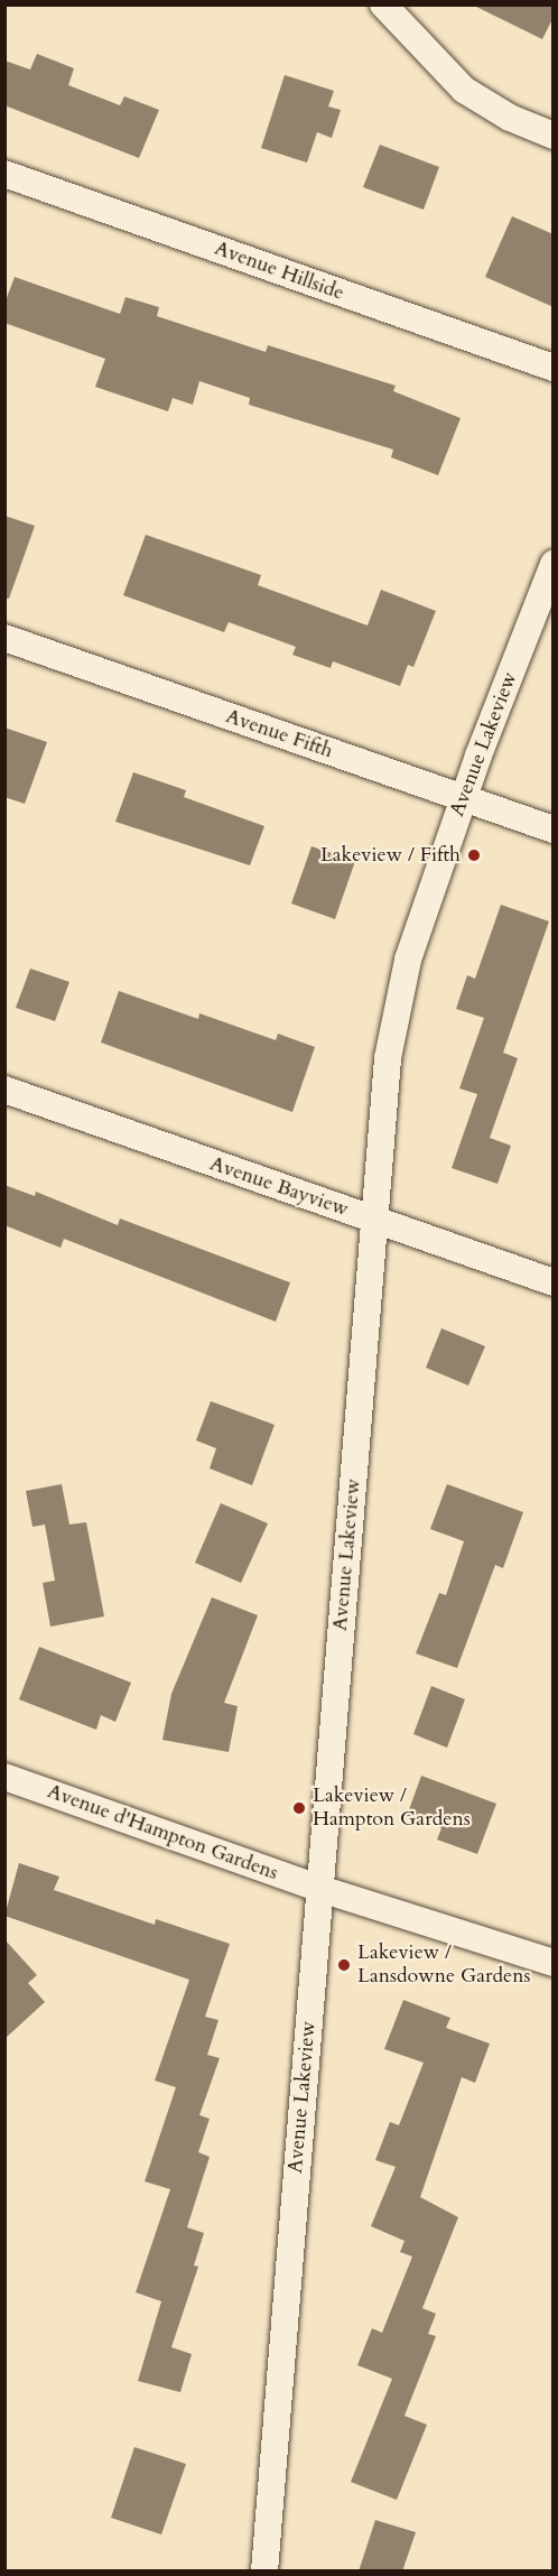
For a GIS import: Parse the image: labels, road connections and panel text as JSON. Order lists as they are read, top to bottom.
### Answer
{
  "streets": {
    "street": [
      "Avenue Hillside",
      "Avenue Fifth",
      "Avenue Lakeview",
      "Avenue Bayview",
      "Avenue d'Hampton Gardens"
    ]
  },
  "crossings": [
    ["Avenue Fifth", "Avenue Lakeview"],
    ["Avenue Lakeview", "Avenue Bayview"],
    ["Avenue Lakeview", "Avenue d'Hampton Gardens"]
  ],
  "places": ["Lakeview / Fifth", "Lakeview / Hampton Gardens", "Lakeview / Lansdowne Gardens"]
}
